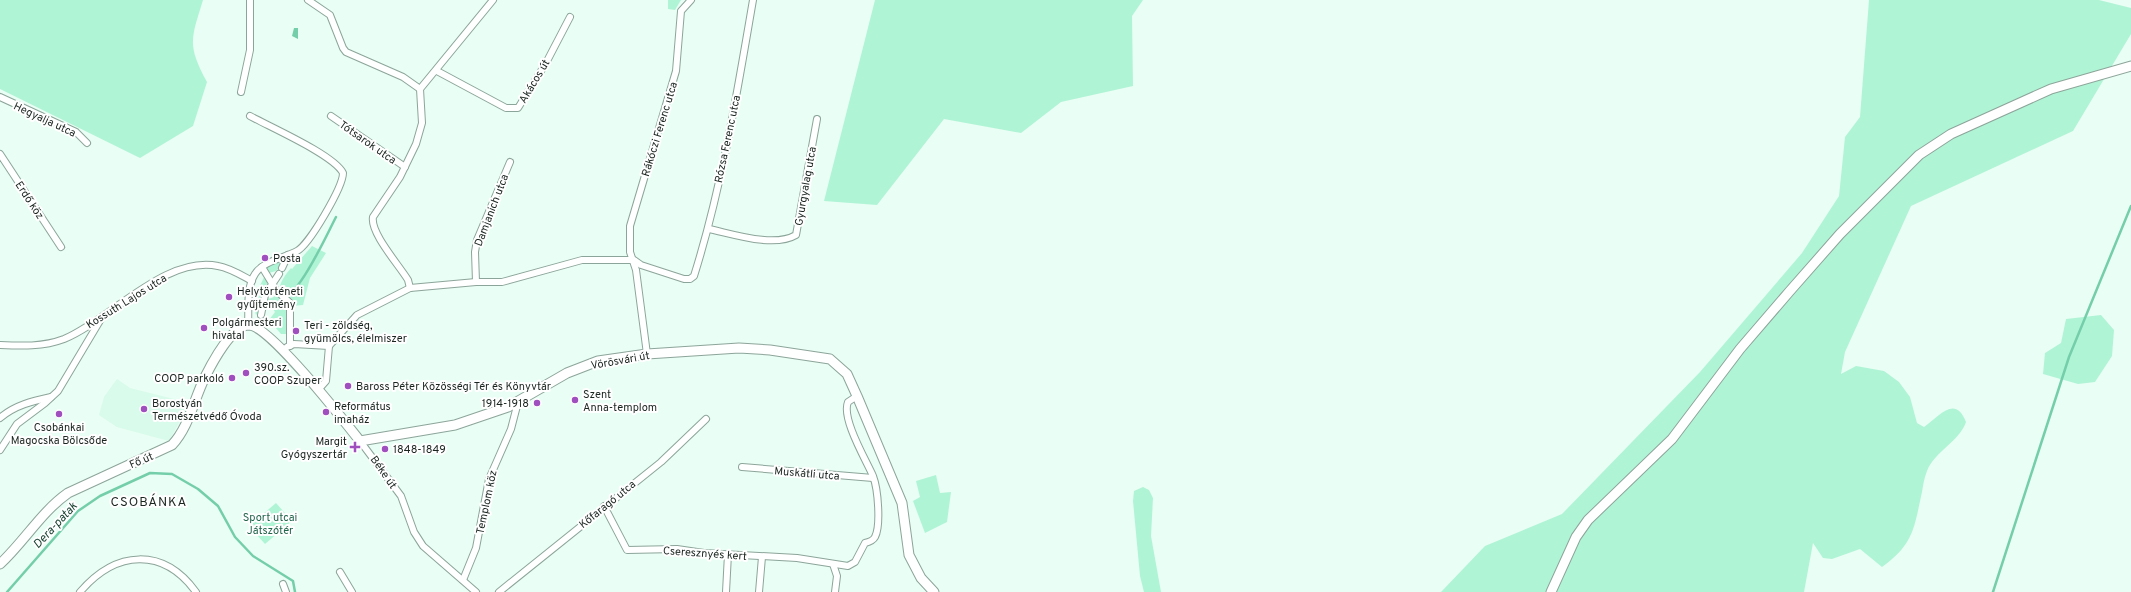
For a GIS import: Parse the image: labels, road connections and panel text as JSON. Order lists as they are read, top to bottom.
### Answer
{
  "streets": {
    "main road": ["Vörösvári út", "Fő út", "Béke út"],
    "street": [
      "Akácos út",
      "Hegyalja utca",
      "Rákóczi Ferenc utca",
      "Rózsa Ferenc utca",
      "Tótsarok utca",
      "Gyurgyalag utca",
      "Erdő köz",
      "Damjanich utca",
      "Kossuth Lajos utca",
      "Muskátli utca",
      "Templom köz",
      "Kőfaragó utca",
      "Cseresznyés kert"
    ]
  },
  "crossings": [
    ["Rákóczi Ferenc utca", "Rózsa Ferenc utca"],
    ["Rákóczi Ferenc utca", "Vörösvári út"],
    ["Rózsa Ferenc utca", "Gyurgyalag utca"],
    ["Vörösvári út", "Béke út"],
    ["Vörösvári út", "Templom köz"],
    ["Fő út", "Béke út"],
    ["Béke út", "Templom köz"],
    ["Muskátli utca", "Cseresznyés kert"],
    ["Kőfaragó utca", "Cseresznyés kert"]
  ],
  "districts": ["CSOBÁNKA"],
  "water": ["Dera-patak"],
  "parks": ["Sport utcai Játszótér"],
  "places": {
    "other": [
      "Posta",
      "Helytörténeti gyűjtemény",
      "Polgármesteri hivatal",
      "Teri - zöldség, gyümölcs, élelmiszer",
      "390.sz. COOP Szuper",
      "COOP parkoló",
      "Baross Péter Közösségi Tér és Könyvtár",
      "Szent Anna-templom",
      "1914-1918",
      "Borostyán Természetvédő Óvoda",
      "Református imaház",
      "Csobánkai Magocska Bölcsőde",
      "1848-1849"
    ],
    "health": ["Margit Gyógyszertár"]
  }
}
